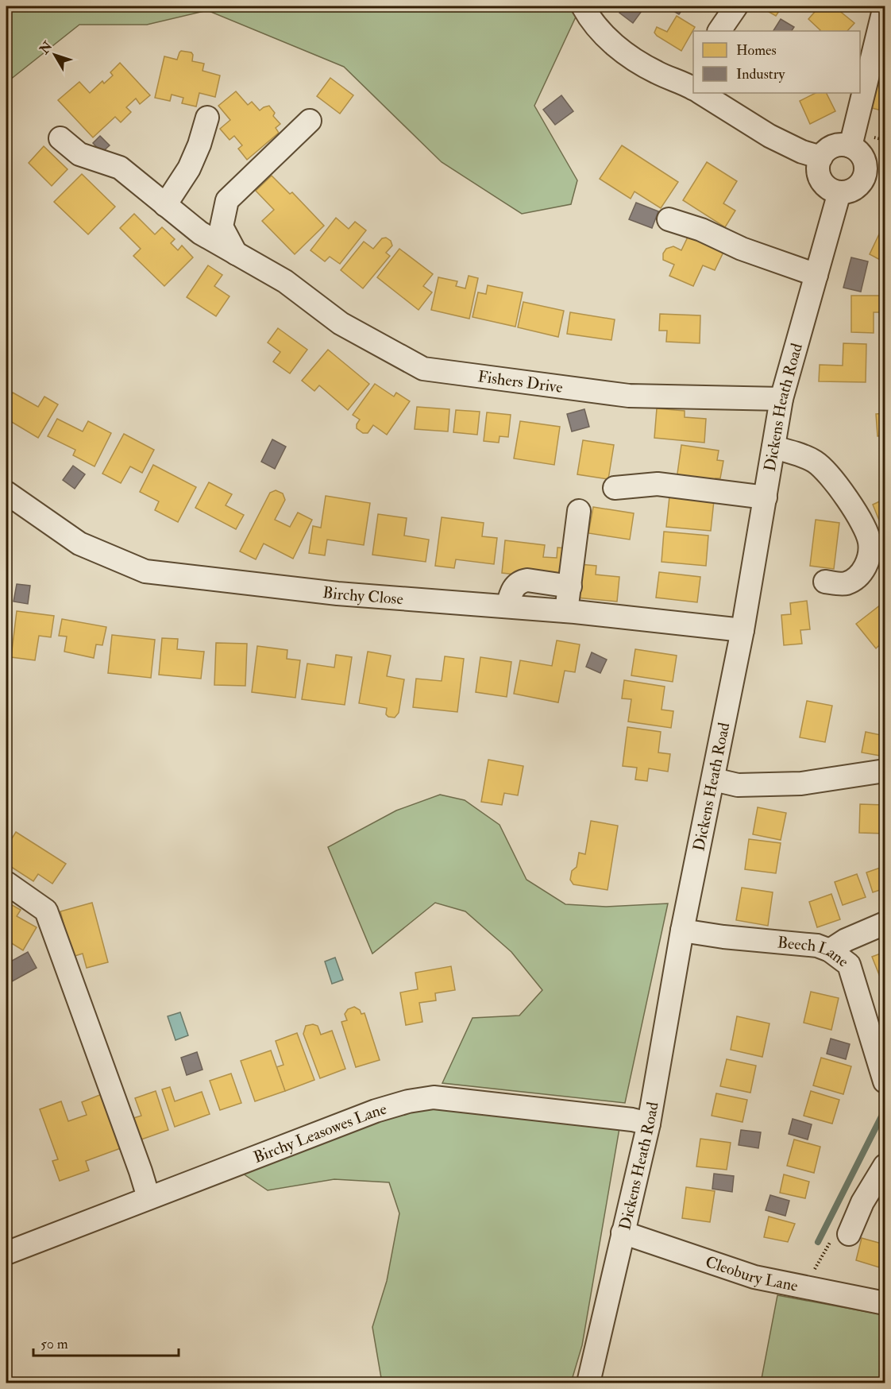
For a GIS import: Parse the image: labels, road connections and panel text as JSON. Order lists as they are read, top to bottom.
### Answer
{
  "streets": {
    "street": [
      "Fishers Drive",
      "Dickens Heath Road",
      "Birchy Close",
      "Beech Lane",
      "Birchy Leasowes Lane",
      "Cleobury Lane"
    ]
  },
  "crossings": [
    ["Fishers Drive", "Dickens Heath Road"],
    ["Dickens Heath Road", "Birchy Close"],
    ["Dickens Heath Road", "Beech Lane"],
    ["Dickens Heath Road", "Birchy Leasowes Lane"],
    ["Dickens Heath Road", "Cleobury Lane"]
  ],
  "legend": ["Homes", "Industry"],
  "scale_bar": "50 m",
  "north": "top left"
}
